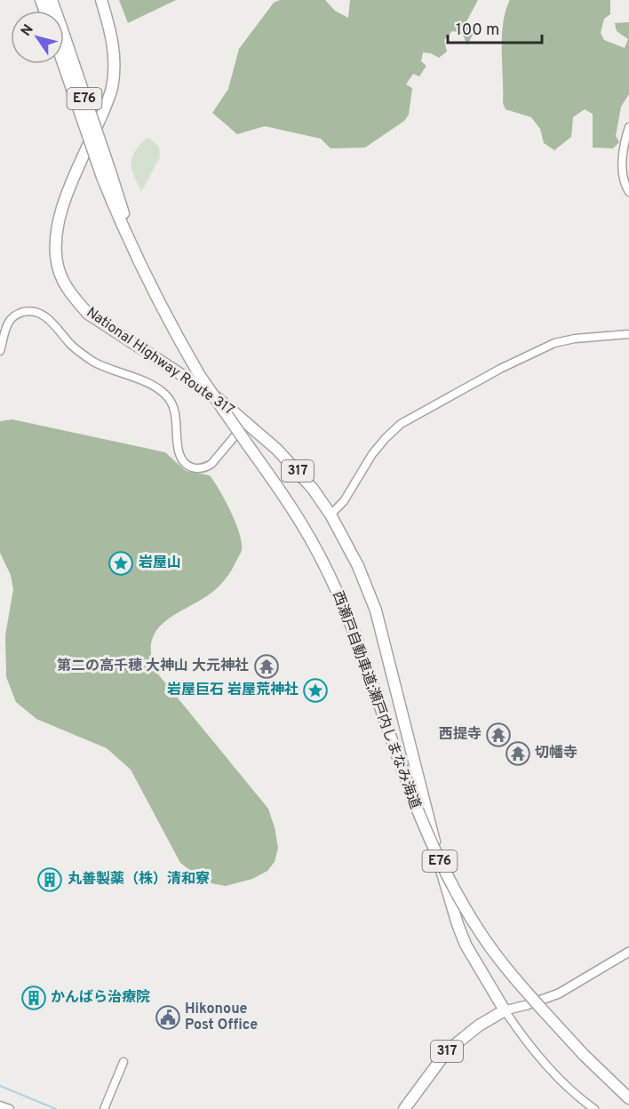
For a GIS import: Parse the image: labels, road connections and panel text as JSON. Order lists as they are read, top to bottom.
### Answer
{
  "streets": {
    "highway": [
      "E76",
      "National Highway Route 317",
      "317",
      "西瀬戸自動車道;瀬戸内しまなみ海道"
    ]
  },
  "crossings": [
    ["E76", "西瀬戸自動車道;瀬戸内しまなみ海道"],
    ["National Highway Route 317", "317"]
  ],
  "places": {
    "place": ["岩屋山", "岩屋巨石 岩屋荒神社"],
    "temple": ["第二の高千穂 大神山 大元神社", "西提寺", "切幡寺"],
    "building": ["丸善製薬（株）清和寮", "かんばら治療院"],
    "public building": ["Hikonoue Post Office"]
  },
  "scale_bar": "100 m",
  "north": "top left"
}
